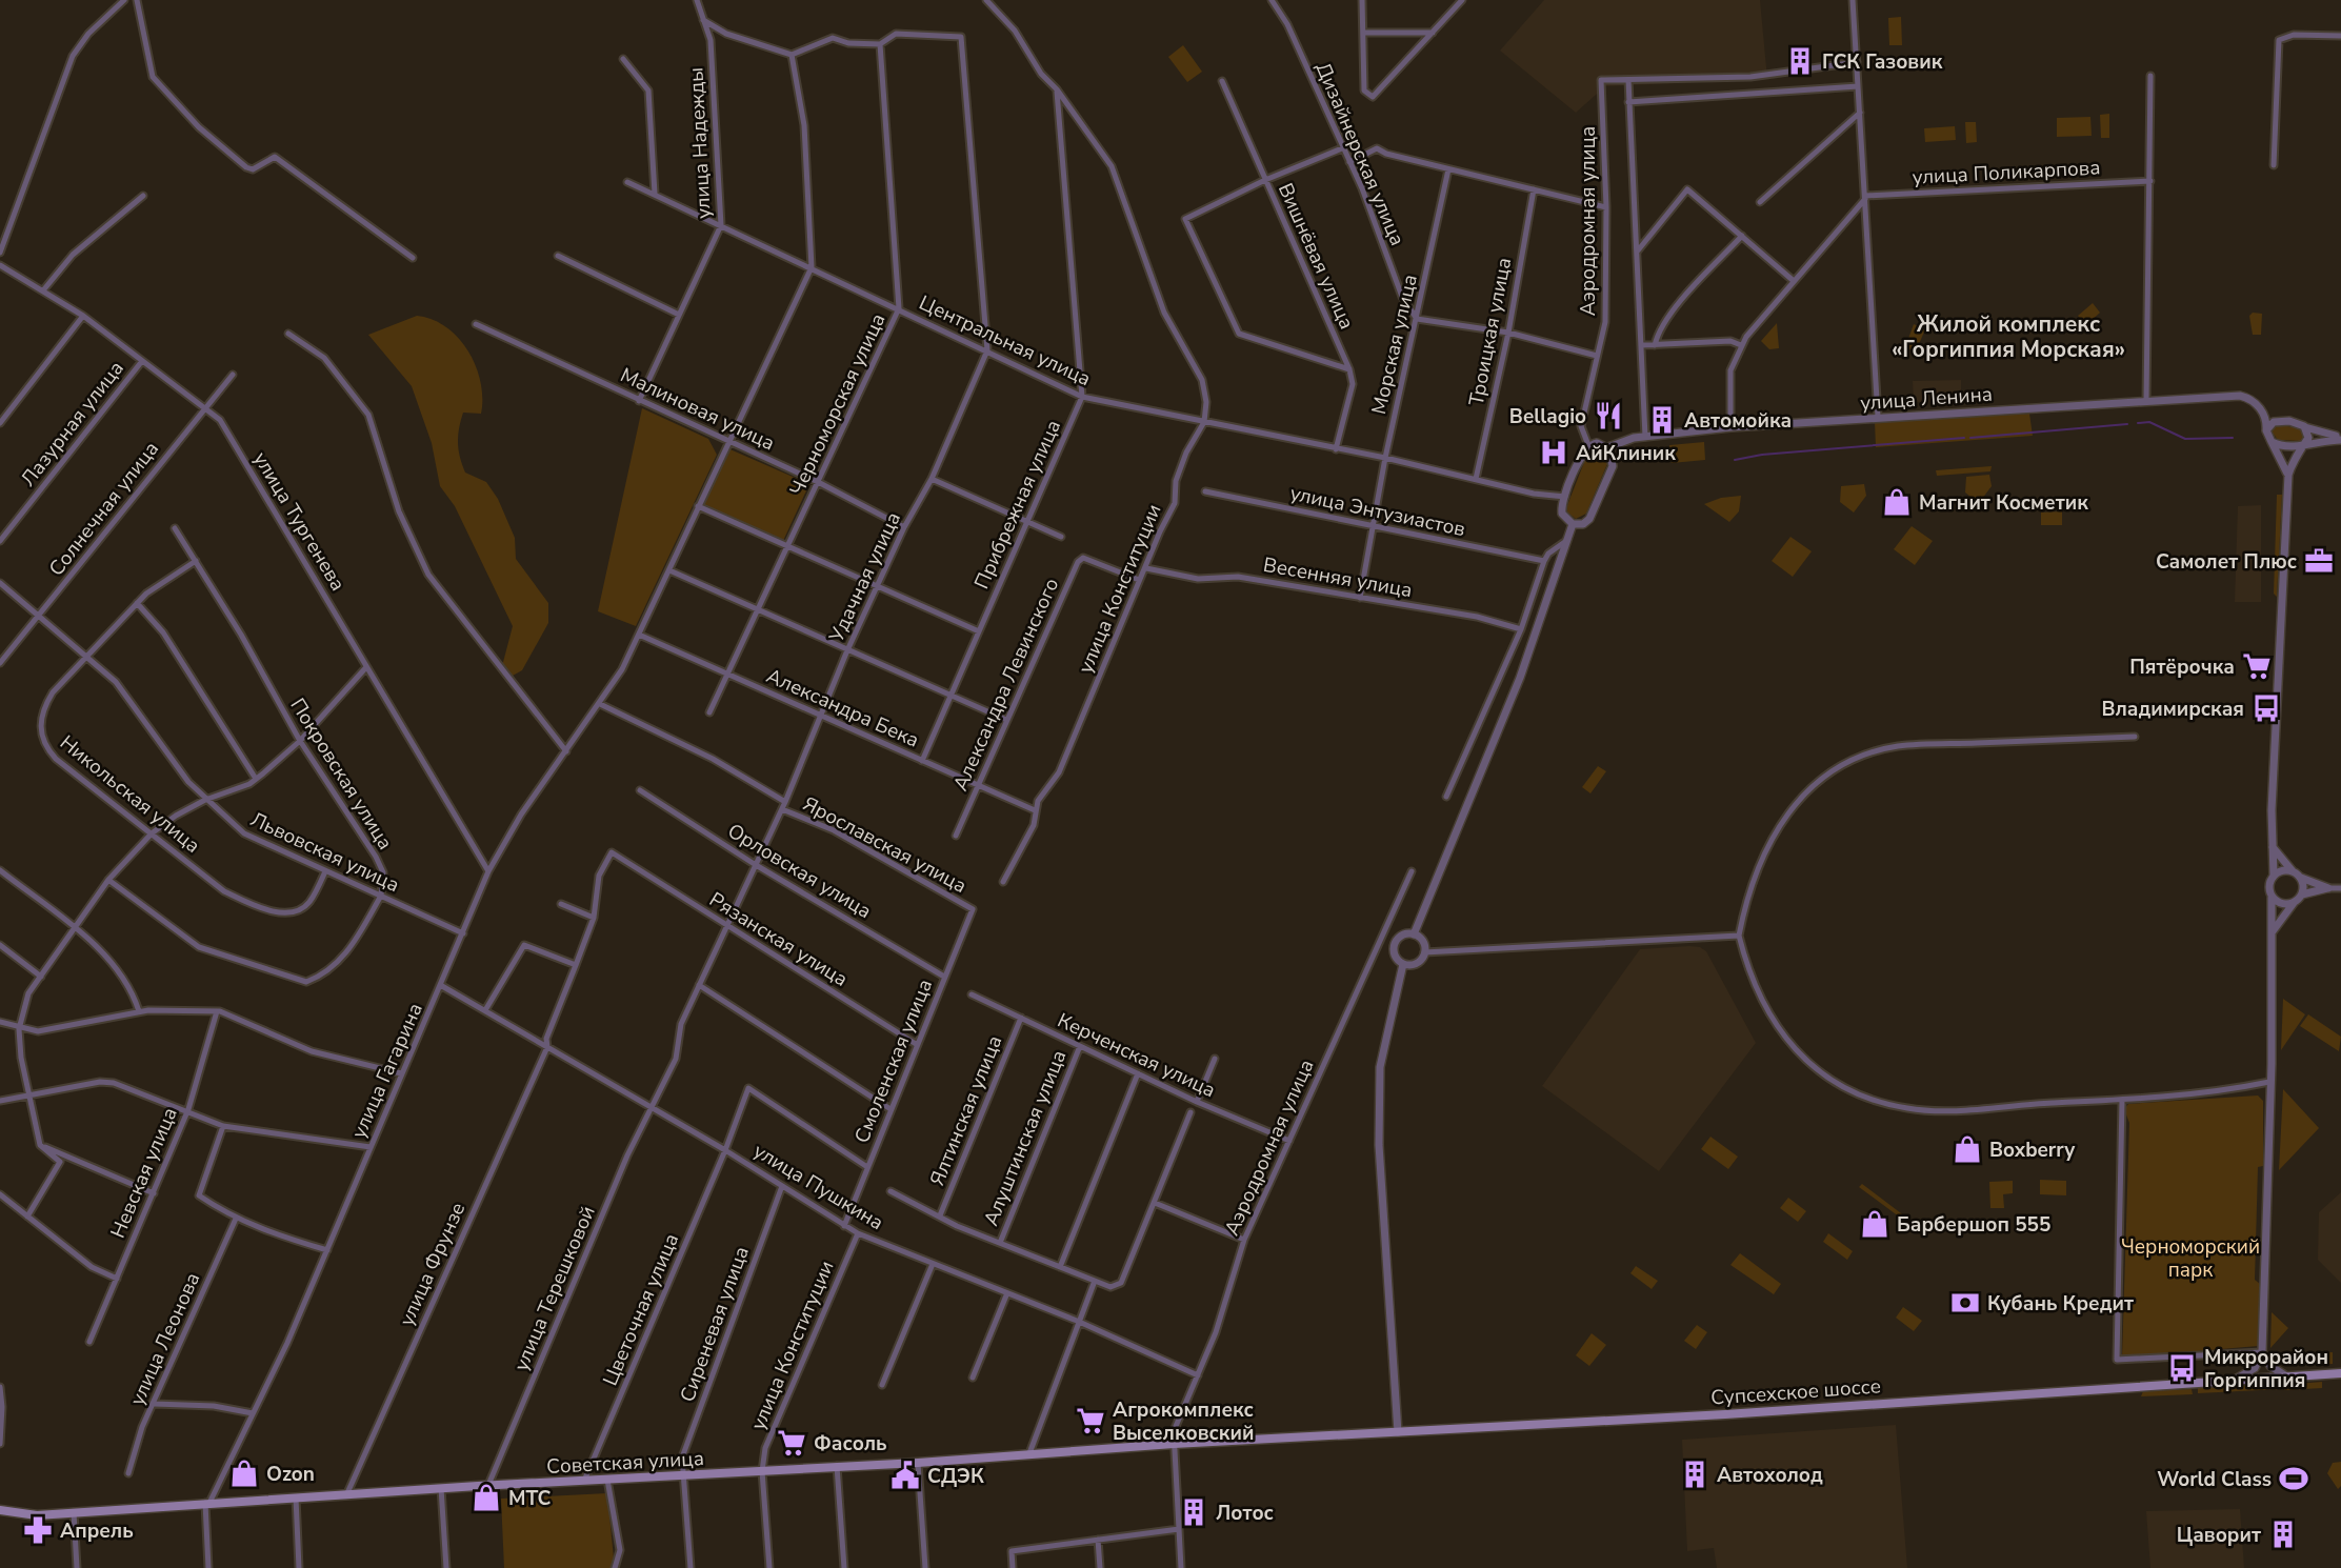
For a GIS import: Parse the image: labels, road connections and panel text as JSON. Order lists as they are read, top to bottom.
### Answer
{
  "streets": {
    "main road": ["Супсехское шоссе", "Советская улица"],
    "street": [
      "улица Надежды",
      "Дизайнерская улица",
      "улица Поликарпова",
      "Аэродромная улица",
      "Вишнёвая улица",
      "Троицкая улица",
      "Центральная улица",
      "Морская улица",
      "улица Ленина",
      "Черноморская улица",
      "Малиновая улица",
      "Лазурная улица",
      "Прибрежная улица",
      "Солнечная улица",
      "улица Энтузиастов",
      "улица Тургенева",
      "Удачная улица",
      "Весенняя улица",
      "улица Конституции",
      "Александра Левинского",
      "Александра Бека",
      "Покровская улица",
      "Никольская улица",
      "Ярославская улица",
      "Львовская улица",
      "Орловская улица",
      "Рязанская улица",
      "Керченская улица",
      "Смоленская улица",
      "улица Гагарина",
      "Ялтинская улица",
      "Алуштинская улица",
      "Невская улица",
      "улица Пушкина",
      "улица Фрунзе",
      "улица Терешковой",
      "Цветочная улица",
      "Сиреневая улица",
      "улица Леонова"
    ]
  },
  "crossings": [
    ["улица Надежды", "Центральная улица"],
    ["улица Надежды", "Малиновая улица"],
    ["Дизайнерская улица", "Морская улица"],
    ["Аэродромная улица", "Керченская улица"],
    ["Аэродромная улица", "улица Пушкина"],
    ["Аэродромная улица", "Советская улица"],
    ["Вишнёвая улица", "Центральная улица"],
    ["Троицкая улица", "Центральная улица"],
    ["Центральная улица", "Морская улица"],
    ["Центральная улица", "Черноморская улица"],
    ["Центральная улица", "Прибрежная улица"],
    ["Центральная улица", "Удачная улица"],
    ["Центральная улица", "улица Конституции"],
    ["Центральная улица", "улица Гагарина"],
    ["Морская улица", "улица Энтузиастов"],
    ["Морская улица", "Весенняя улица"],
    ["Черноморская улица", "Малиновая улица"],
    ["Черноморская улица", "Удачная улица"],
    ["Черноморская улица", "Александра Бека"],
    ["Малиновая улица", "Удачная улица"],
    ["Малиновая улица", "улица Гагарина"],
    ["Лазурная улица", "улица Тургенева"],
    ["Прибрежная улица", "Александра Бека"],
    ["Солнечная улица", "улица Тургенева"],
    ["Солнечная улица", "Львовская улица"],
    ["улица Тургенева", "улица Гагарина"],
    ["Удачная улица", "Александра Бека"],
    ["Удачная улица", "Ярославская улица"],
    ["Удачная улица", "Орловская улица"],
    ["Удачная улица", "Рязанская улица"],
    ["Удачная улица", "улица Пушкина"],
    ["Удачная улица", "улица Терешковой"],
    ["Весенняя улица", "улица Конституции"],
    ["улица Конституции", "Александра Левинского"],
    ["улица Конституции", "Александра Бека"],
    ["улица Конституции", "улица Пушкина"],
    ["улица Конституции", "Советская улица"],
    ["Александра Левинского", "Александра Бека"],
    ["Александра Бека", "улица Гагарина"],
    ["Покровская улица", "Никольская улица"],
    ["Покровская улица", "Львовская улица"],
    ["Никольская улица", "Львовская улица"],
    ["Ярославская улица", "Смоленская улица"],
    ["Ярославская улица", "улица Гагарина"],
    ["Львовская улица", "улица Гагарина"],
    ["Орловская улица", "Смоленская улица"],
    ["Рязанская улица", "Смоленская улица"],
    ["Рязанская улица", "улица Фрунзе"],
    ["Керченская улица", "Ялтинская улица"],
    ["Керченская улица", "Алуштинская улица"],
    ["Смоленская улица", "улица Пушкина"],
    ["Смоленская улица", "Цветочная улица"],
    ["улица Гагарина", "улица Пушкина"],
    ["улица Гагарина", "Советская улица"],
    ["улица Пушкина", "улица Фрунзе"],
    ["улица Пушкина", "улица Терешковой"],
    ["улица Пушкина", "Цветочная улица"],
    ["улица Пушкина", "Сиреневая улица"],
    ["улица Фрунзе", "Советская улица"],
    ["улица Терешковой", "Советская улица"],
    ["Цветочная улица", "Советская улица"],
    ["Сиреневая улица", "Советская улица"],
    ["Супсехское шоссе", "Советская улица"]
  ],
  "districts": ["Жилой комплекс «Горгиппия Морская»"],
  "parks": ["Черноморский парк"],
  "places": {
    "building": [
      "ГСК Газовик",
      "Автомойка",
      "Автохолод",
      "Лотос",
      "Цаворит"
    ],
    "restaurant": ["Bellagio"],
    "hospital": ["АйКлиник"],
    "shop": [
      "Магнит Косметик",
      "Boxberry",
      "Барбершоп 555",
      "Ozon",
      "МТС"
    ],
    "office": ["Самолет Плюс"],
    "supermarket": ["Пятёрочка", "Агрокомплекс Выселковский", "Фасоль"],
    "bus stop": ["Владимирская", "Микрорайон Горгиппия"],
    "bank": ["Кубань Кредит"],
    "public building": ["СДЭК"],
    "sports": ["World Class"],
    "pharmacy": ["Апрель"]
  }
}
